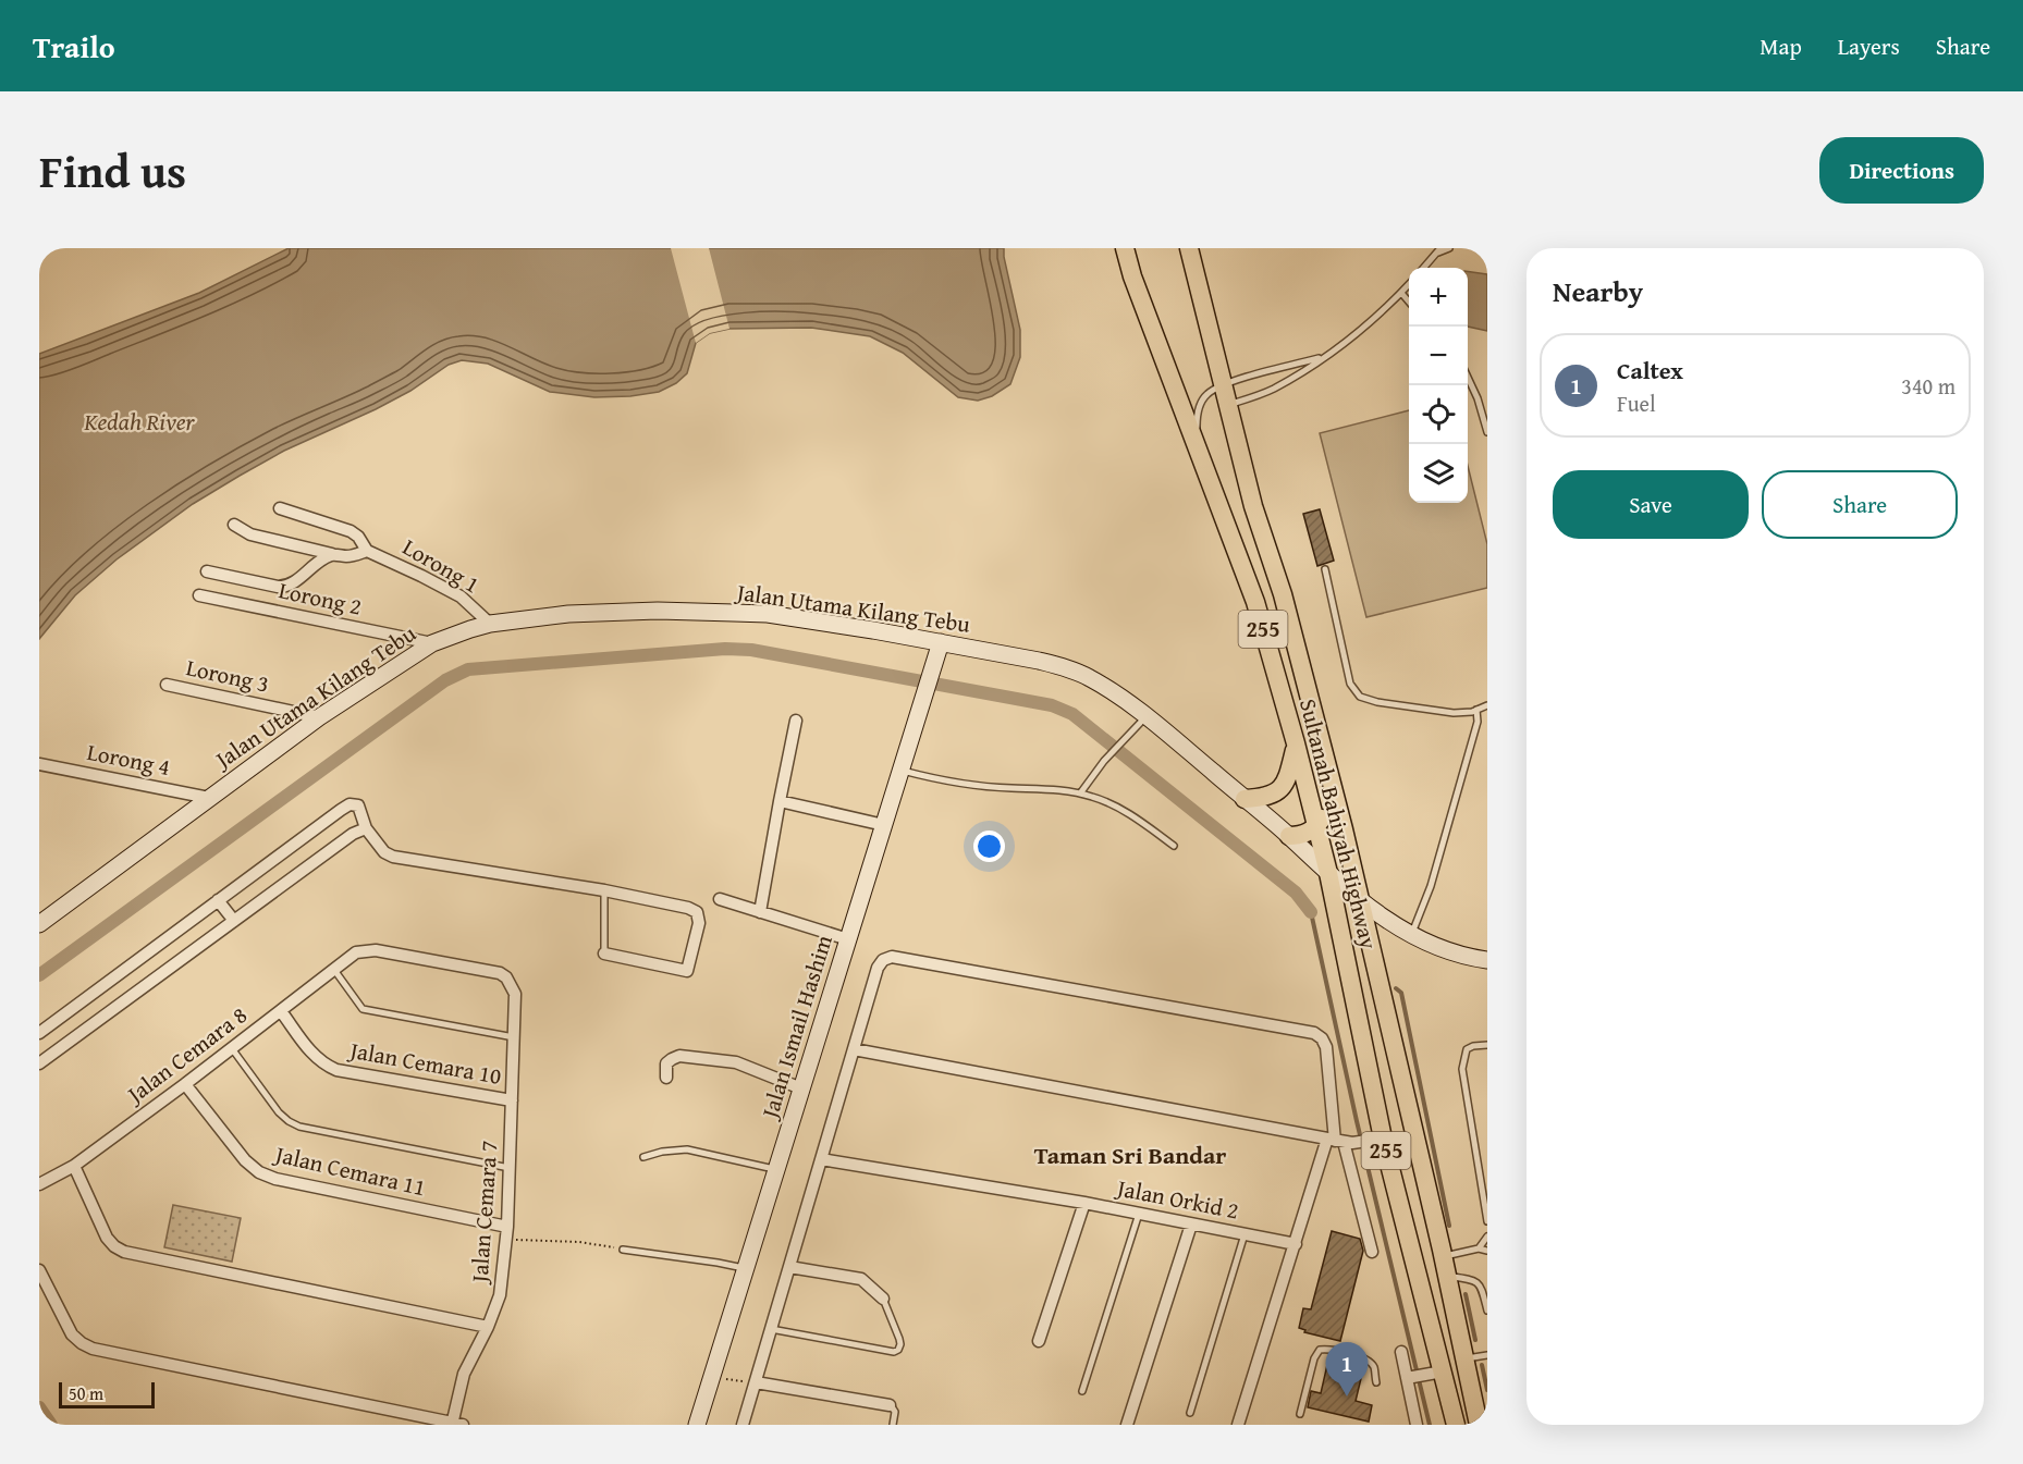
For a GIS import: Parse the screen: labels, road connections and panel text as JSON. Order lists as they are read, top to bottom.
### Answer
{
  "streets": {
    "main road": ["255", "Sultanah Bahiyah Highway"],
    "street": [
      "Lorong 1",
      "Lorong 2",
      "Jalan Utama Kilang Tebu",
      "Lorong 3",
      "Lorong 4",
      "Jalan Ismail Hashim",
      "Jalan Cemara 8",
      "Jalan Cemara 10",
      "Jalan Cemara 11",
      "Jalan Orkid 2",
      "Jalan Cemara 7"
    ]
  },
  "crossings": [
    ["Lorong 1", "Jalan Utama Kilang Tebu"],
    ["Lorong 2", "Jalan Utama Kilang Tebu"],
    ["Jalan Utama Kilang Tebu", "Lorong 3"],
    ["Jalan Utama Kilang Tebu", "Lorong 4"],
    ["Jalan Utama Kilang Tebu", "Sultanah Bahiyah Highway"],
    ["Jalan Utama Kilang Tebu", "Jalan Ismail Hashim"],
    ["Jalan Cemara 8", "Jalan Cemara 10"],
    ["Jalan Cemara 8", "Jalan Cemara 11"],
    ["Jalan Cemara 8", "Jalan Cemara 7"],
    ["Jalan Cemara 10", "Jalan Cemara 7"],
    ["Jalan Cemara 11", "Jalan Cemara 7"]
  ],
  "districts": ["Taman Sri Bandar"],
  "water": ["Kedah River"],
  "scale_bar": "50 m",
  "page": {
    "header": "Trailo",
    "nav": ["Map", "Layers", "Share"],
    "title": "Find us",
    "buttons": [
      "Directions",
      ["Save", "Share"]
    ],
    "heading": "Nearby",
    "map_buttons": ["+", "−"],
    "list": [
      {
        "mark": "1",
        "name": "Caltex",
        "note": "Fuel",
        "value": "340 m"
      }
    ],
    "pins": "1",
    "scale": "50 m"
  }
}
